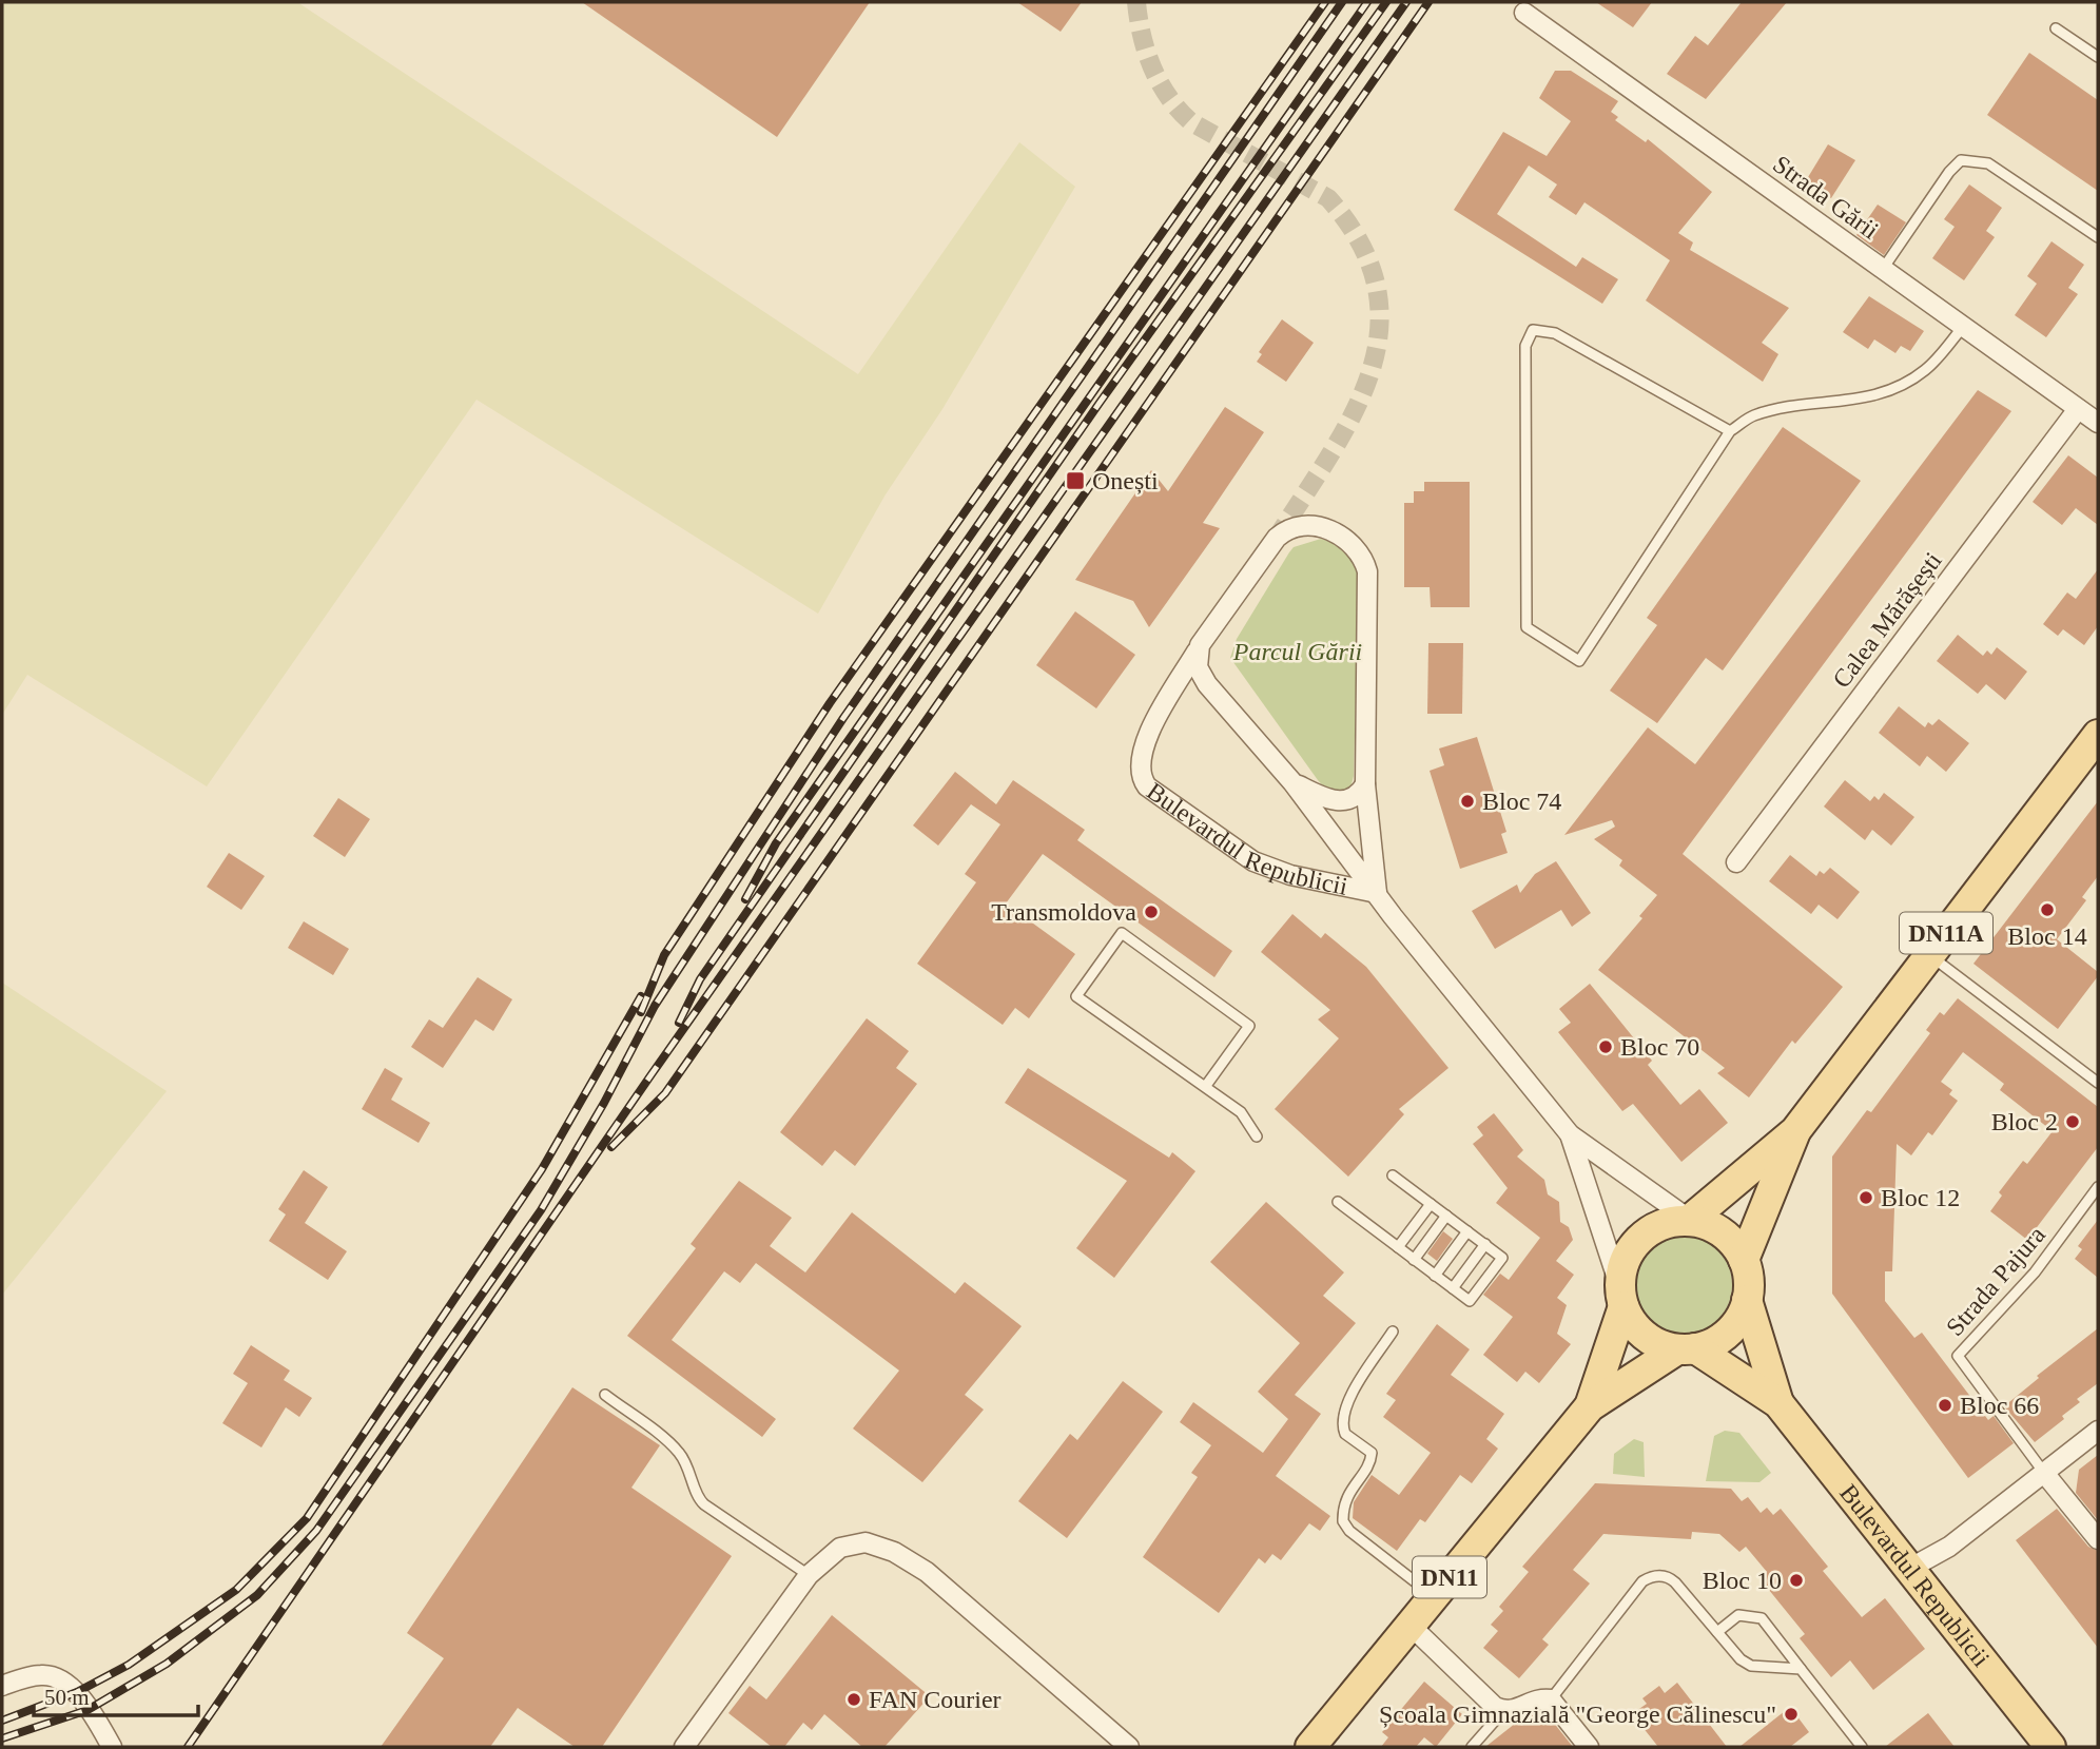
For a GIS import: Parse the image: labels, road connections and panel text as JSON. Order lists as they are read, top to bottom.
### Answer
{
  "streets": {
    "main road": ["Bulevardul Republicii", "DN11A", "DN11"],
    "street": ["Strada Gării", "Calea Mărășești"],
    "lane": ["Strada Pajura"]
  },
  "crossings": [
    ["Strada Gării", "Calea Mărășești"],
    ["Bulevardul Republicii", "DN11A"],
    ["Bulevardul Republicii", "DN11"],
    ["DN11A", "DN11"]
  ],
  "parks": ["Parcul Gării"],
  "places": {
    "transit": ["Onești"],
    "other": [
      "Bloc 74",
      "Bloc 14",
      "Transmoldova",
      "Bloc 70",
      "Bloc 2",
      "Bloc 12",
      "Bloc 66",
      "Bloc 10",
      "FAN Courier",
      "Școala Gimnazială \"George Călinescu\""
    ]
  },
  "scale_bar": "50 m"
}
